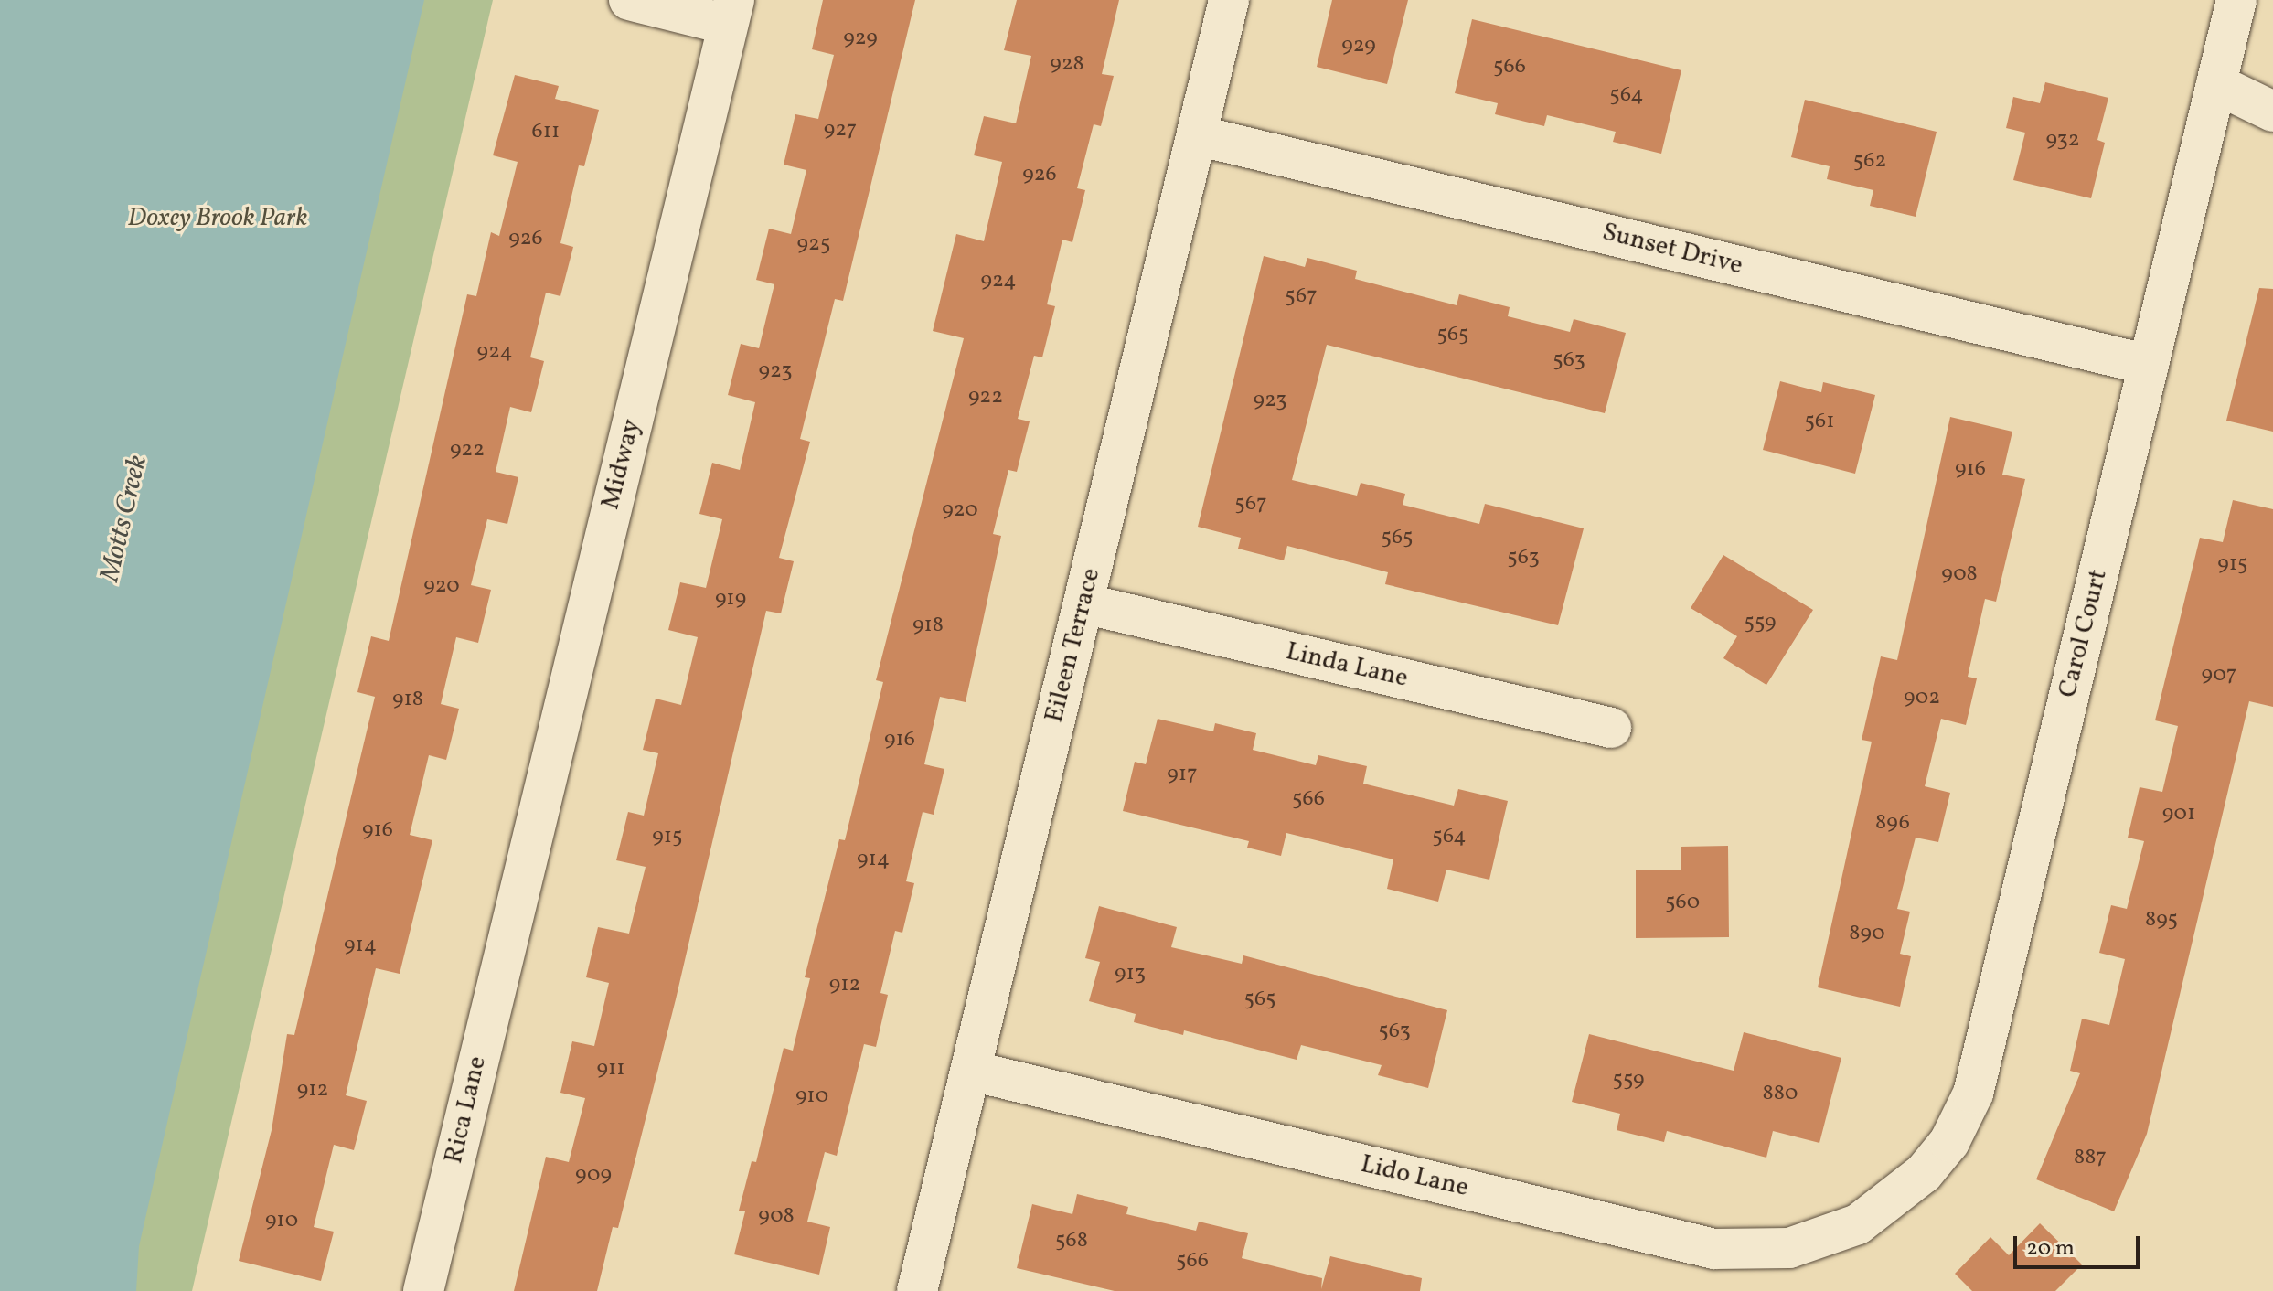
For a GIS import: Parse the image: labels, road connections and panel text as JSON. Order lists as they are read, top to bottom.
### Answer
{
  "streets": {
    "street": [
      "Sunset Drive",
      "Midway",
      "Carol Court",
      "Eileen Terrace",
      "Linda Lane",
      "Rica Lane",
      "Lido Lane"
    ]
  },
  "crossings": [
    ["Sunset Drive", "Carol Court"],
    ["Sunset Drive", "Eileen Terrace"],
    ["Midway", "Rica Lane"],
    ["Carol Court", "Lido Lane"],
    ["Eileen Terrace", "Linda Lane"],
    ["Eileen Terrace", "Lido Lane"]
  ],
  "water": ["Motts Creek"],
  "parks": ["Doxey Brook Park"],
  "house_numbers": [
    "929",
    "929",
    "928",
    "566",
    "564",
    "927",
    "611",
    "932",
    "562",
    "926",
    "926",
    "925",
    "924",
    "567",
    "565",
    "924",
    "563",
    "923",
    "922",
    "923",
    "561",
    "922",
    "916",
    "567",
    "920",
    "565",
    "563",
    "915",
    "908",
    "920",
    "919",
    "559",
    "918",
    "907",
    "902",
    "918",
    "916",
    "917",
    "566",
    "901",
    "896",
    "916",
    "915",
    "564",
    "914",
    "560",
    "895",
    "890",
    "914",
    "913",
    "912",
    "565",
    "563",
    "911",
    "559",
    "912",
    "880",
    "910",
    "887",
    "909",
    "908",
    "910",
    "568",
    "566"
  ],
  "scale_bar": "20 m"
}
